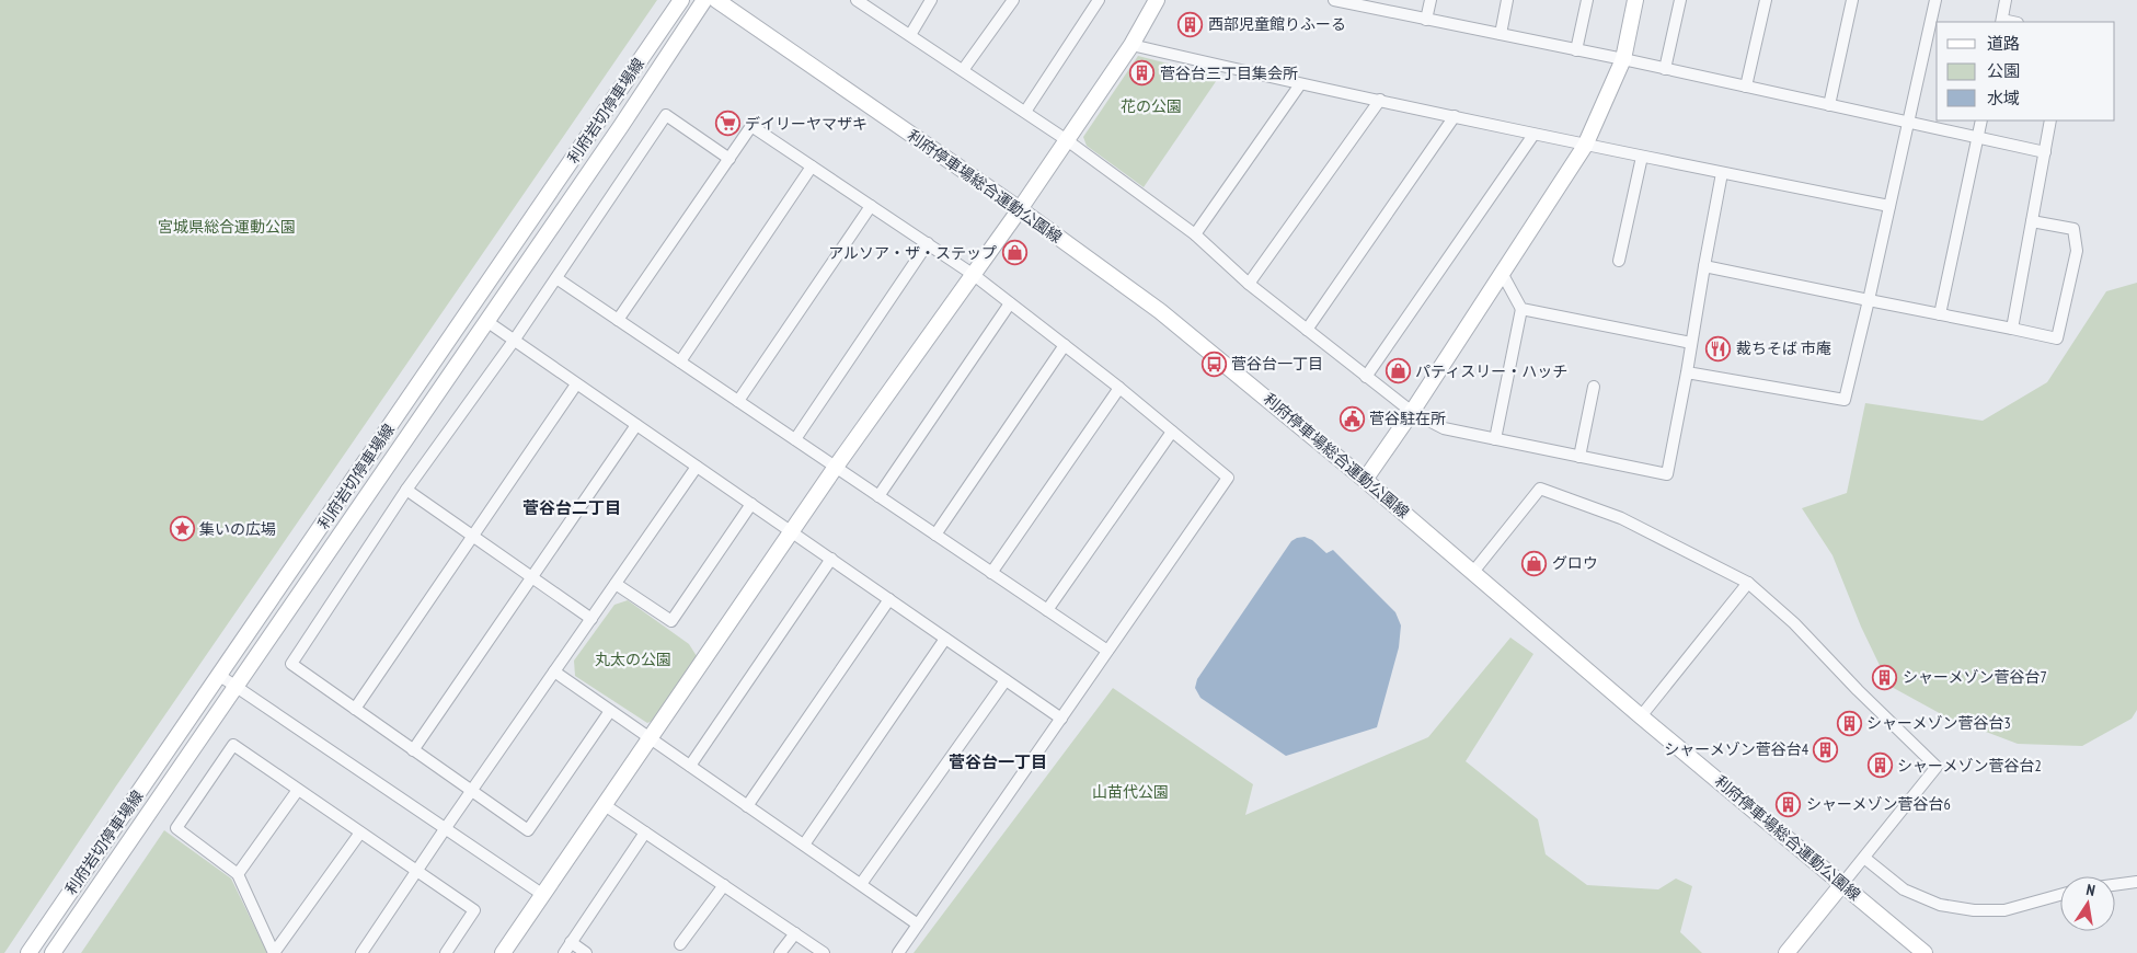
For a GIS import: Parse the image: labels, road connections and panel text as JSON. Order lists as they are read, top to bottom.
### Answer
{
  "streets": {
    "main road": ["利府岩切停車場線", "利府停車場総合運動公園線"]
  },
  "districts": ["菅谷台二丁目", "菅谷台一丁目"],
  "parks": [
    "花の公園",
    "宮城県総合運動公園",
    "丸太の公園",
    "山苗代公園"
  ],
  "places": {
    "building": [
      "西部児童館りふーる",
      "菅谷台三丁目集会所",
      "シャーメゾン菅谷台7",
      "シャーメゾン菅谷台3",
      "シャーメゾン菅谷台4",
      "シャーメゾン菅谷台2",
      "シャーメゾン菅谷台6"
    ],
    "supermarket": ["デイリーヤマザキ"],
    "shop": ["アルソア・ザ・ステップ", "パティスリー・ハッチ", "グロウ"],
    "restaurant": ["裁ちそば 市庵"],
    "bus stop": ["菅谷台一丁目"],
    "public building": ["菅谷駐在所"],
    "place": ["集いの広場"]
  },
  "legend": ["道路", "公園", "水域"],
  "north": "top"
}
